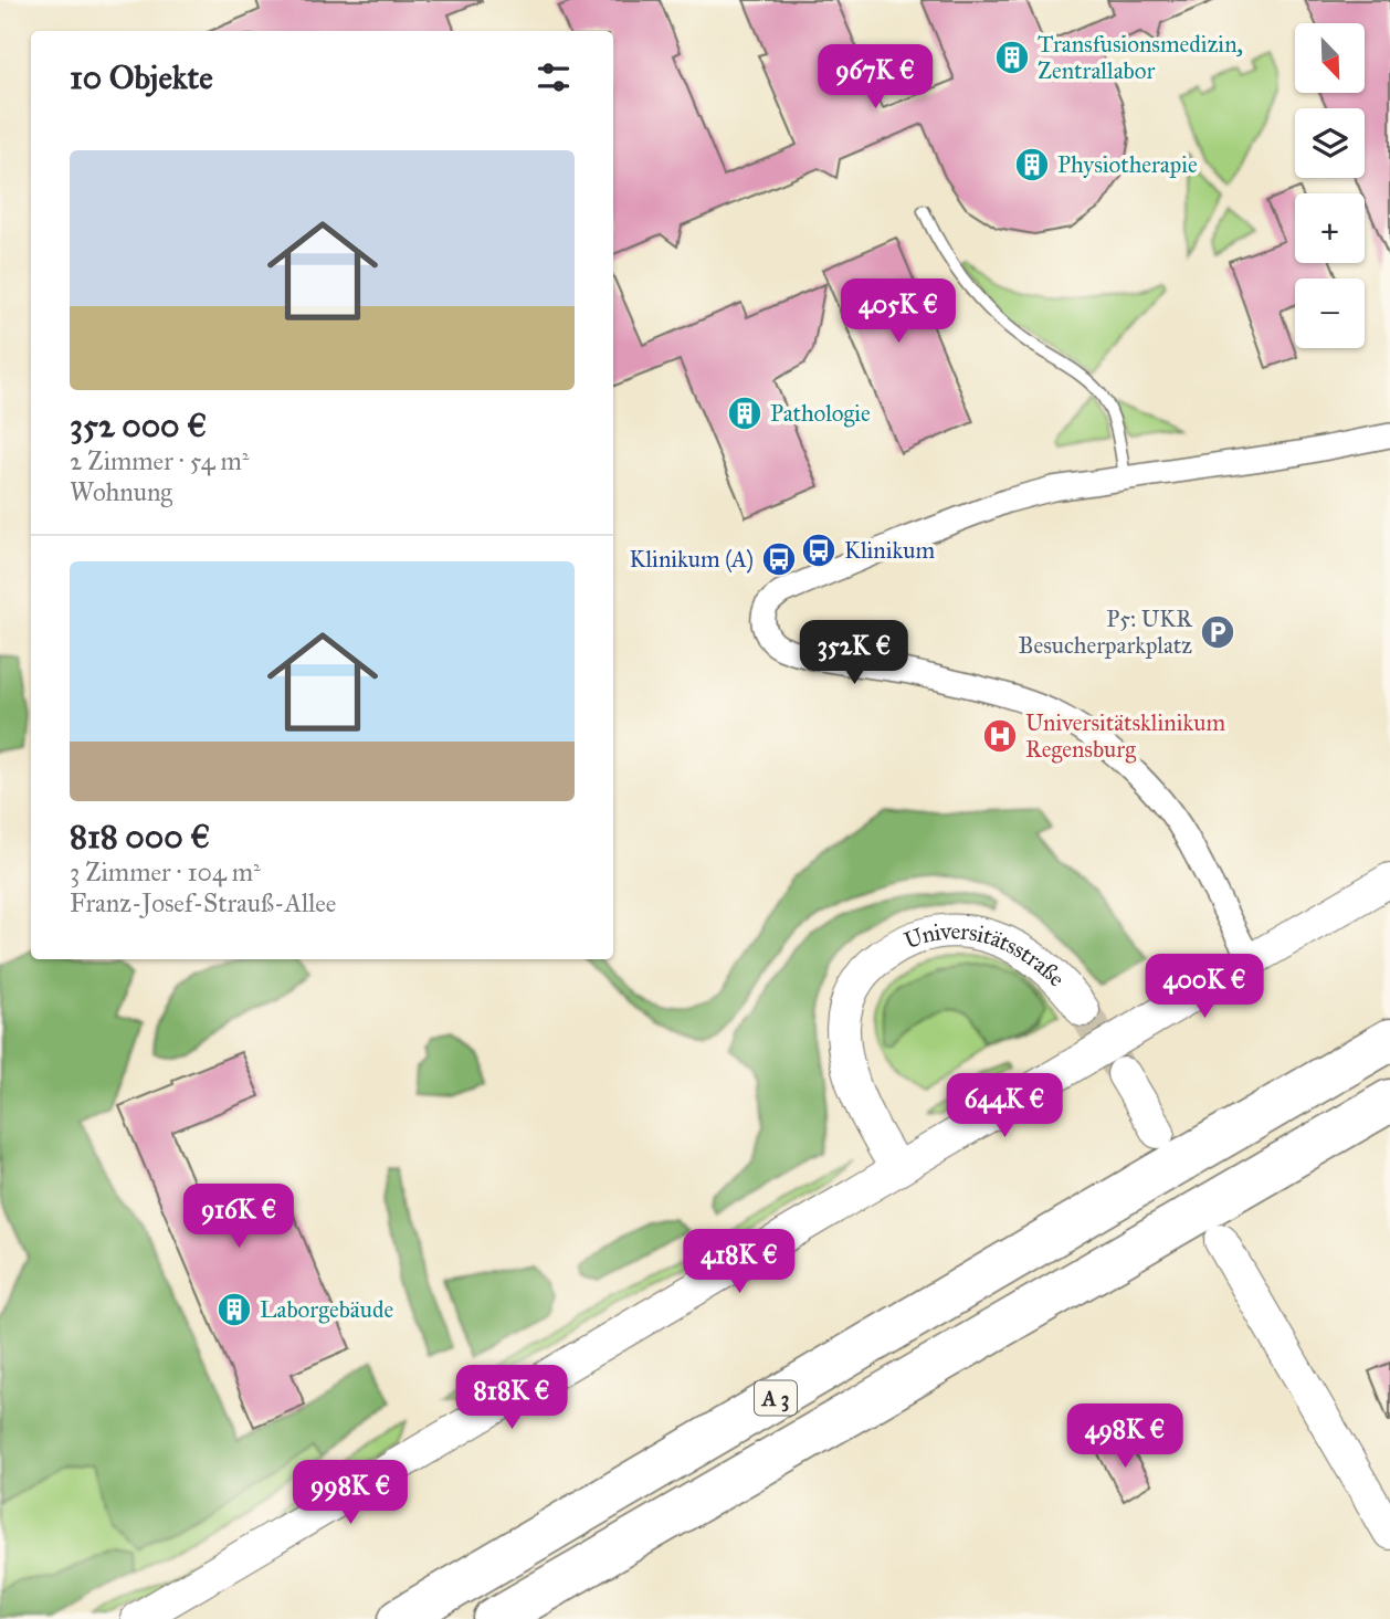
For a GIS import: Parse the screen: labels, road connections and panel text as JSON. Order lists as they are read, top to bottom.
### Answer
{
  "streets": {
    "highway": ["A 3"],
    "street": ["Universitätsstraße"]
  },
  "places": {
    "building": [
      "Transfusionsmedizin, Zentrallabor",
      "Physiotherapie",
      "Pathologie",
      "Laborgebäude"
    ],
    "bus stop": ["Klinikum", "Klinikum (A)"],
    "parking": ["P5: UKR Besucherparkplatz"],
    "hospital": ["Universitätsklinikum Regensburg"]
  },
  "north": "bottom right",
  "page": {
    "map_buttons": ["+", "−"],
    "heading": "10 Objekte",
    "price": [
      "967K €",
      "405K €",
      "352K €",
      "400K €",
      "644K €",
      "916K €",
      "418K €",
      "818K €",
      "498K €",
      "998K €"
    ],
    "list": [
      {
        "name": "352 000 €",
        "note": "2 Zimmer · 54 m² · Wohnung"
      },
      {
        "name": "818 000 €",
        "note": "3 Zimmer · 104 m² · Franz-Josef-Strauß-Allee"
      }
    ]
  }
}
